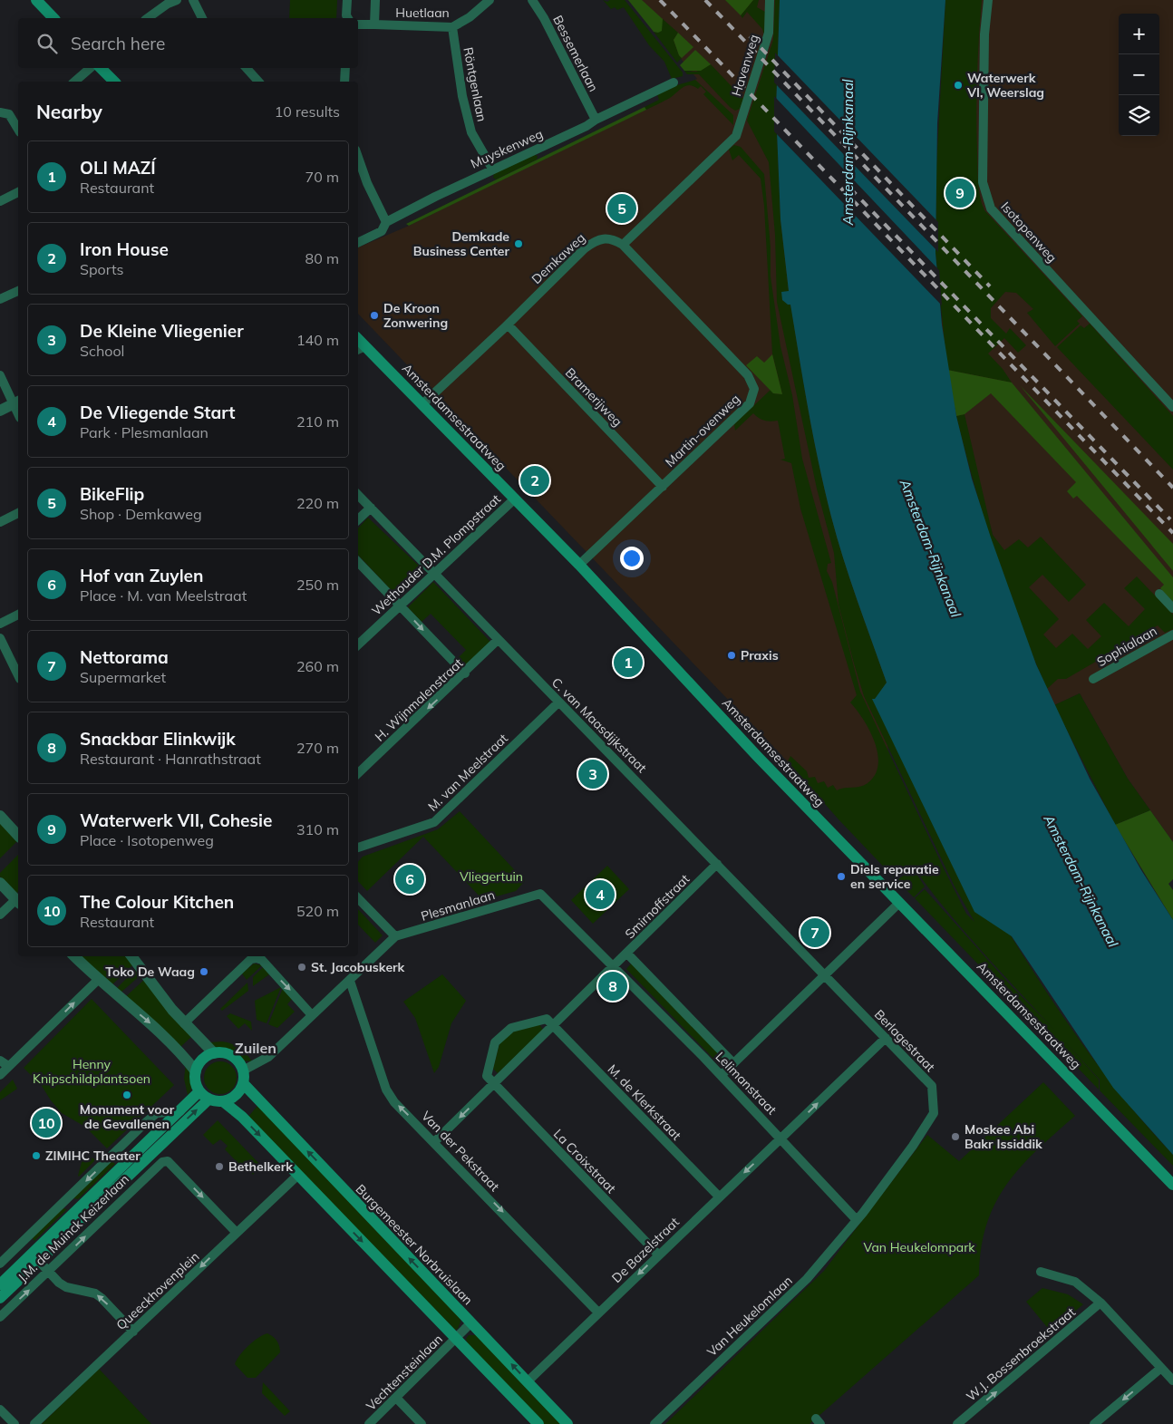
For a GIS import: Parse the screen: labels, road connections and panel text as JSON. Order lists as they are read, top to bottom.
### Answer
{
  "streets": {
    "main road": ["Amsterdamsestraatweg", "J.M. de Muinck Keizerlaan", "Burgemeester Norbruislaan"],
    "street": [
      "Huetlaan",
      "Bessemerlaan",
      "Havenweg",
      "Röntgenlaan",
      "Muyskenweg",
      "Isotopenweg",
      "Demkaweg",
      "Bramerijweg",
      "Martin-ovenweg",
      "Wethouder D.M. Plompstraat",
      "Sophialaan",
      "H. Wijnmalenstraat",
      "C. van Maasdijkstraat",
      "M. van Meelstraat",
      "Plesmanlaan",
      "Smirnoffstraat",
      "Berlagestraat",
      "Lelimanstraat",
      "M. de Klerkstraat",
      "Van der Pekstraat",
      "La Croixstraat",
      "De Bazelstraat",
      "Queeckhovenplein",
      "Van Heukelomlaan",
      "W.J. Bossenbroekstraat",
      "Vechtensteinlaan"
    ]
  },
  "crossings": [
    ["Huetlaan", "Röntgenlaan"],
    ["Bessemerlaan", "Muyskenweg"],
    ["Havenweg", "Demkaweg"],
    ["Havenweg", "Martin-ovenweg"],
    ["Röntgenlaan", "Muyskenweg"],
    ["Demkaweg", "Bramerijweg"],
    ["Demkaweg", "Amsterdamsestraatweg"],
    ["Demkaweg", "Martin-ovenweg"],
    ["Bramerijweg", "Martin-ovenweg"],
    ["Amsterdamsestraatweg", "Martin-ovenweg"],
    ["Amsterdamsestraatweg", "Wethouder D.M. Plompstraat"],
    ["Wethouder D.M. Plompstraat", "C. van Maasdijkstraat"],
    ["H. Wijnmalenstraat", "C. van Maasdijkstraat"],
    ["C. van Maasdijkstraat", "M. van Meelstraat"],
    ["C. van Maasdijkstraat", "Smirnoffstraat"],
    ["C. van Maasdijkstraat", "Berlagestraat"],
    ["Plesmanlaan", "Smirnoffstraat"],
    ["Plesmanlaan", "Lelimanstraat"],
    ["Plesmanlaan", "Van der Pekstraat"],
    ["Plesmanlaan", "J.M. de Muinck Keizerlaan"],
    ["Plesmanlaan", "Burgemeester Norbruislaan"],
    ["Smirnoffstraat", "Lelimanstraat"],
    ["Smirnoffstraat", "M. de Klerkstraat"],
    ["Smirnoffstraat", "Van der Pekstraat"],
    ["Smirnoffstraat", "La Croixstraat"],
    ["Berlagestraat", "Lelimanstraat"],
    ["Berlagestraat", "De Bazelstraat"],
    ["Berlagestraat", "Van Heukelomlaan"],
    ["Lelimanstraat", "De Bazelstraat"],
    ["Lelimanstraat", "Van Heukelomlaan"],
    ["M. de Klerkstraat", "De Bazelstraat"],
    ["Van der Pekstraat", "De Bazelstraat"],
    ["La Croixstraat", "De Bazelstraat"],
    ["J.M. de Muinck Keizerlaan", "Burgemeester Norbruislaan"],
    ["J.M. de Muinck Keizerlaan", "Queeckhovenplein"],
    ["Burgemeester Norbruislaan", "De Bazelstraat"],
    ["Burgemeester Norbruislaan", "Vechtensteinlaan"]
  ],
  "one_way": ["H. Wijnmalenstraat", "Queeckhovenplein", "W.J. Bossenbroekstraat"],
  "districts": ["Zuilen"],
  "water": ["Amsterdam-Rijnkanaal"],
  "parks": ["Vliegertuin", "Henny Knipschildplantsoen", "Van Heukelompark"],
  "places": [
    "Waterwerk VI, Weerslag",
    "Demkade Business Center",
    "De Kroon Zonwering",
    "Praxis",
    "Diels reparatie en service",
    "St. Jacobuskerk",
    "Toko De Waag",
    "Monument voor de Gevallenen",
    "Moskee Abi Bakr Issiddik",
    "ZIMIHC Theater",
    "Bethelkerk"
  ],
  "page": {
    "map_buttons": ["+", "−"],
    "search": "Search here",
    "heading": ["Nearby", "10 results"],
    "list": [
      {
        "mark": "1",
        "name": "OLI MAZÍ",
        "note": "Restaurant",
        "value": "70 m"
      },
      {
        "mark": "2",
        "name": "Iron House",
        "note": "Sports",
        "value": "80 m"
      },
      {
        "mark": "3",
        "name": "De Kleine Vliegenier",
        "note": "School",
        "value": "140 m"
      },
      {
        "mark": "4",
        "name": "De Vliegende Start",
        "note": "Park · Plesmanlaan",
        "value": "210 m"
      },
      {
        "mark": "5",
        "name": "BikeFlip",
        "note": "Shop · Demkaweg",
        "value": "220 m"
      },
      {
        "mark": "6",
        "name": "Hof van Zuylen",
        "note": "Place · M. van Meelstraat",
        "value": "250 m"
      },
      {
        "mark": "7",
        "name": "Nettorama",
        "note": "Supermarket",
        "value": "260 m"
      },
      {
        "mark": "8",
        "name": "Snackbar Elinkwijk",
        "note": "Restaurant · Hanrathstraat",
        "value": "270 m"
      },
      {
        "mark": "9",
        "name": "Waterwerk VII, Cohesie",
        "note": "Place · Isotopenweg",
        "value": "310 m"
      },
      {
        "mark": "10",
        "name": "The Colour Kitchen",
        "note": "Restaurant",
        "value": "520 m"
      }
    ],
    "pins": [
      "9",
      "5",
      "2",
      "1",
      "3",
      "6",
      "4",
      "7",
      "8",
      "10"
    ]
  }
}
